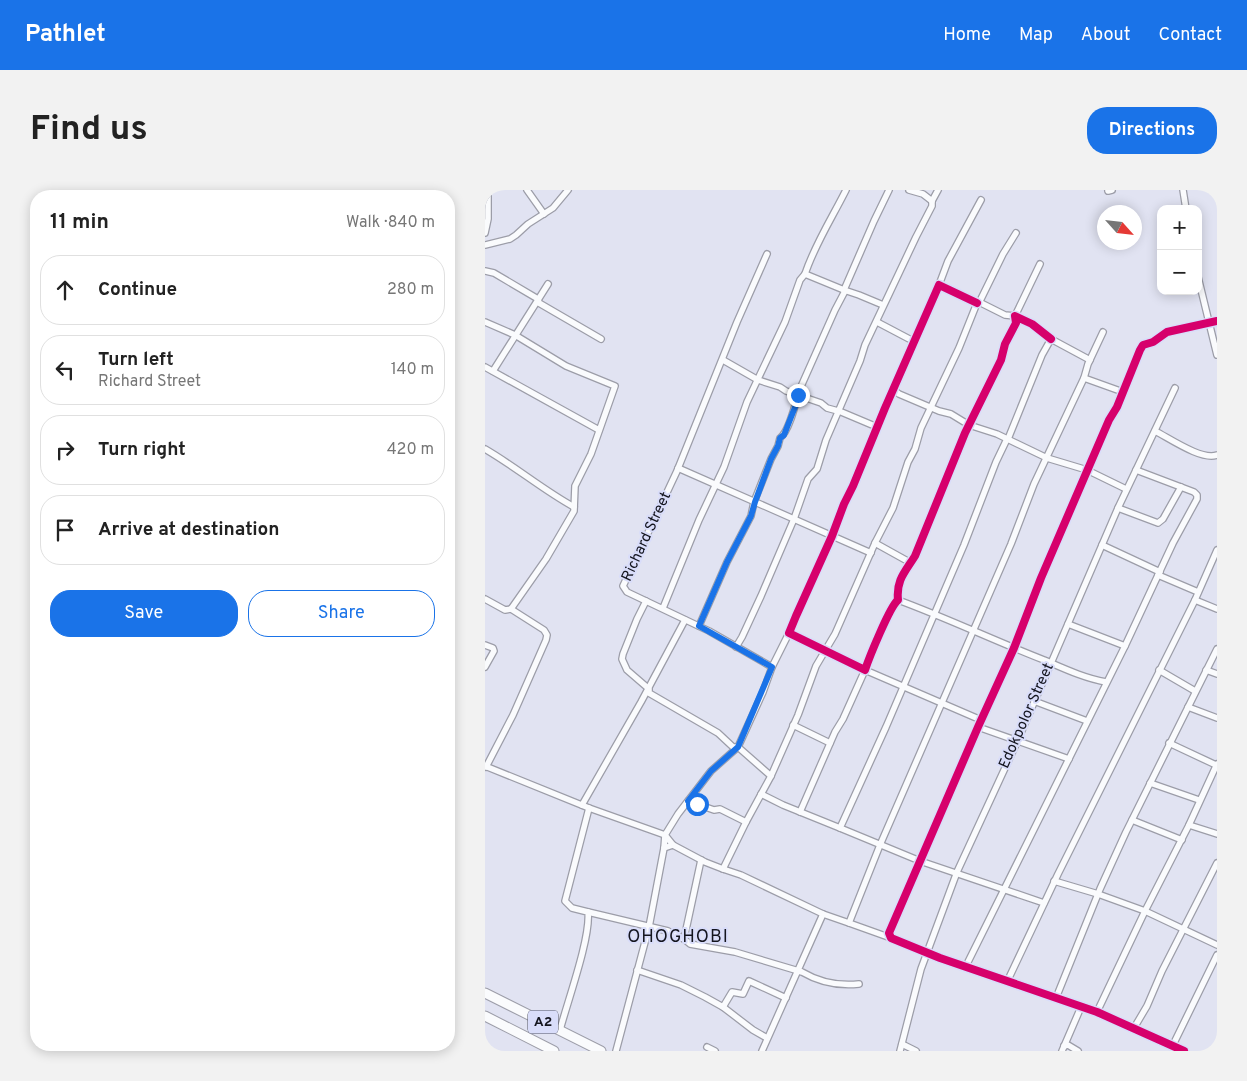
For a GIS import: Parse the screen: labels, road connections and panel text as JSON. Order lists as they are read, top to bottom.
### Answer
{
  "streets": {
    "highway": ["A2"],
    "street": ["Richard Street", "Edokpolor Street"]
  },
  "districts": ["OHOGHOBI"],
  "north": "bottom right",
  "page": {
    "header": "Pathlet",
    "nav": [
      "Home",
      "Map",
      "About",
      "Contact"
    ],
    "buttons": [
      "Directions",
      ["Save", "Share"]
    ],
    "title": "Find us",
    "heading": ["11 min", "Walk · 840 m"],
    "map_buttons": ["+", "−"],
    "list": [
      ["Continue", "280 m"],
      ["Turn left", "Richard Street", "140 m"],
      ["Turn right", "420 m"],
      "Arrive at destination"
    ]
  }
}
